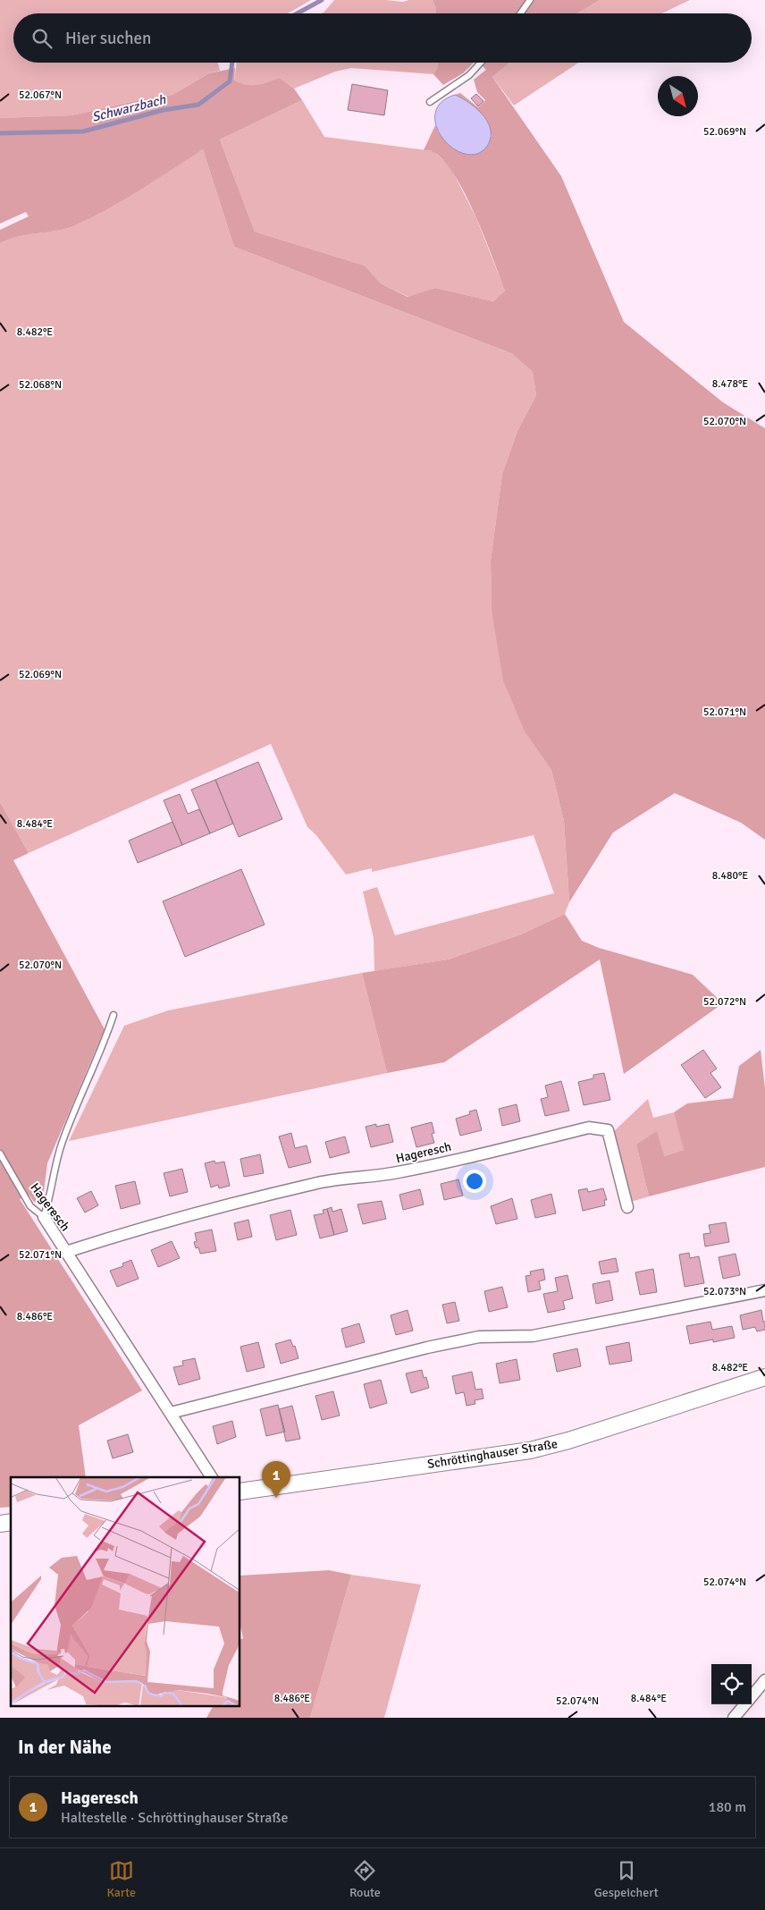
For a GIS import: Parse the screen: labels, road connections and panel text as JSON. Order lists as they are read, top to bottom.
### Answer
{
  "streets": {
    "main road": ["Schröttinghauser Straße"],
    "street": ["Hageresch"]
  },
  "water": ["Schwarzbach"],
  "north": "bottom right",
  "page": {
    "search": "Hier suchen",
    "pins": "1",
    "heading": "In der Nähe",
    "list": [
      {
        "mark": "1",
        "name": "Hageresch",
        "note": "Haltestelle · Schröttinghauser Straße",
        "value": "180 m"
      }
    ],
    "nav": ["Karte", "Route", "Gespeichert"]
  },
  "coordinates": [
    "52.067°N",
    "52.069°N",
    "8.482°E",
    "8.478°E",
    "52.068°N",
    "52.070°N",
    "52.071°N",
    "8.484°E",
    "8.480°E",
    "52.072°N",
    "52.073°N",
    "8.486°E",
    "52.074°N"
  ]
}
